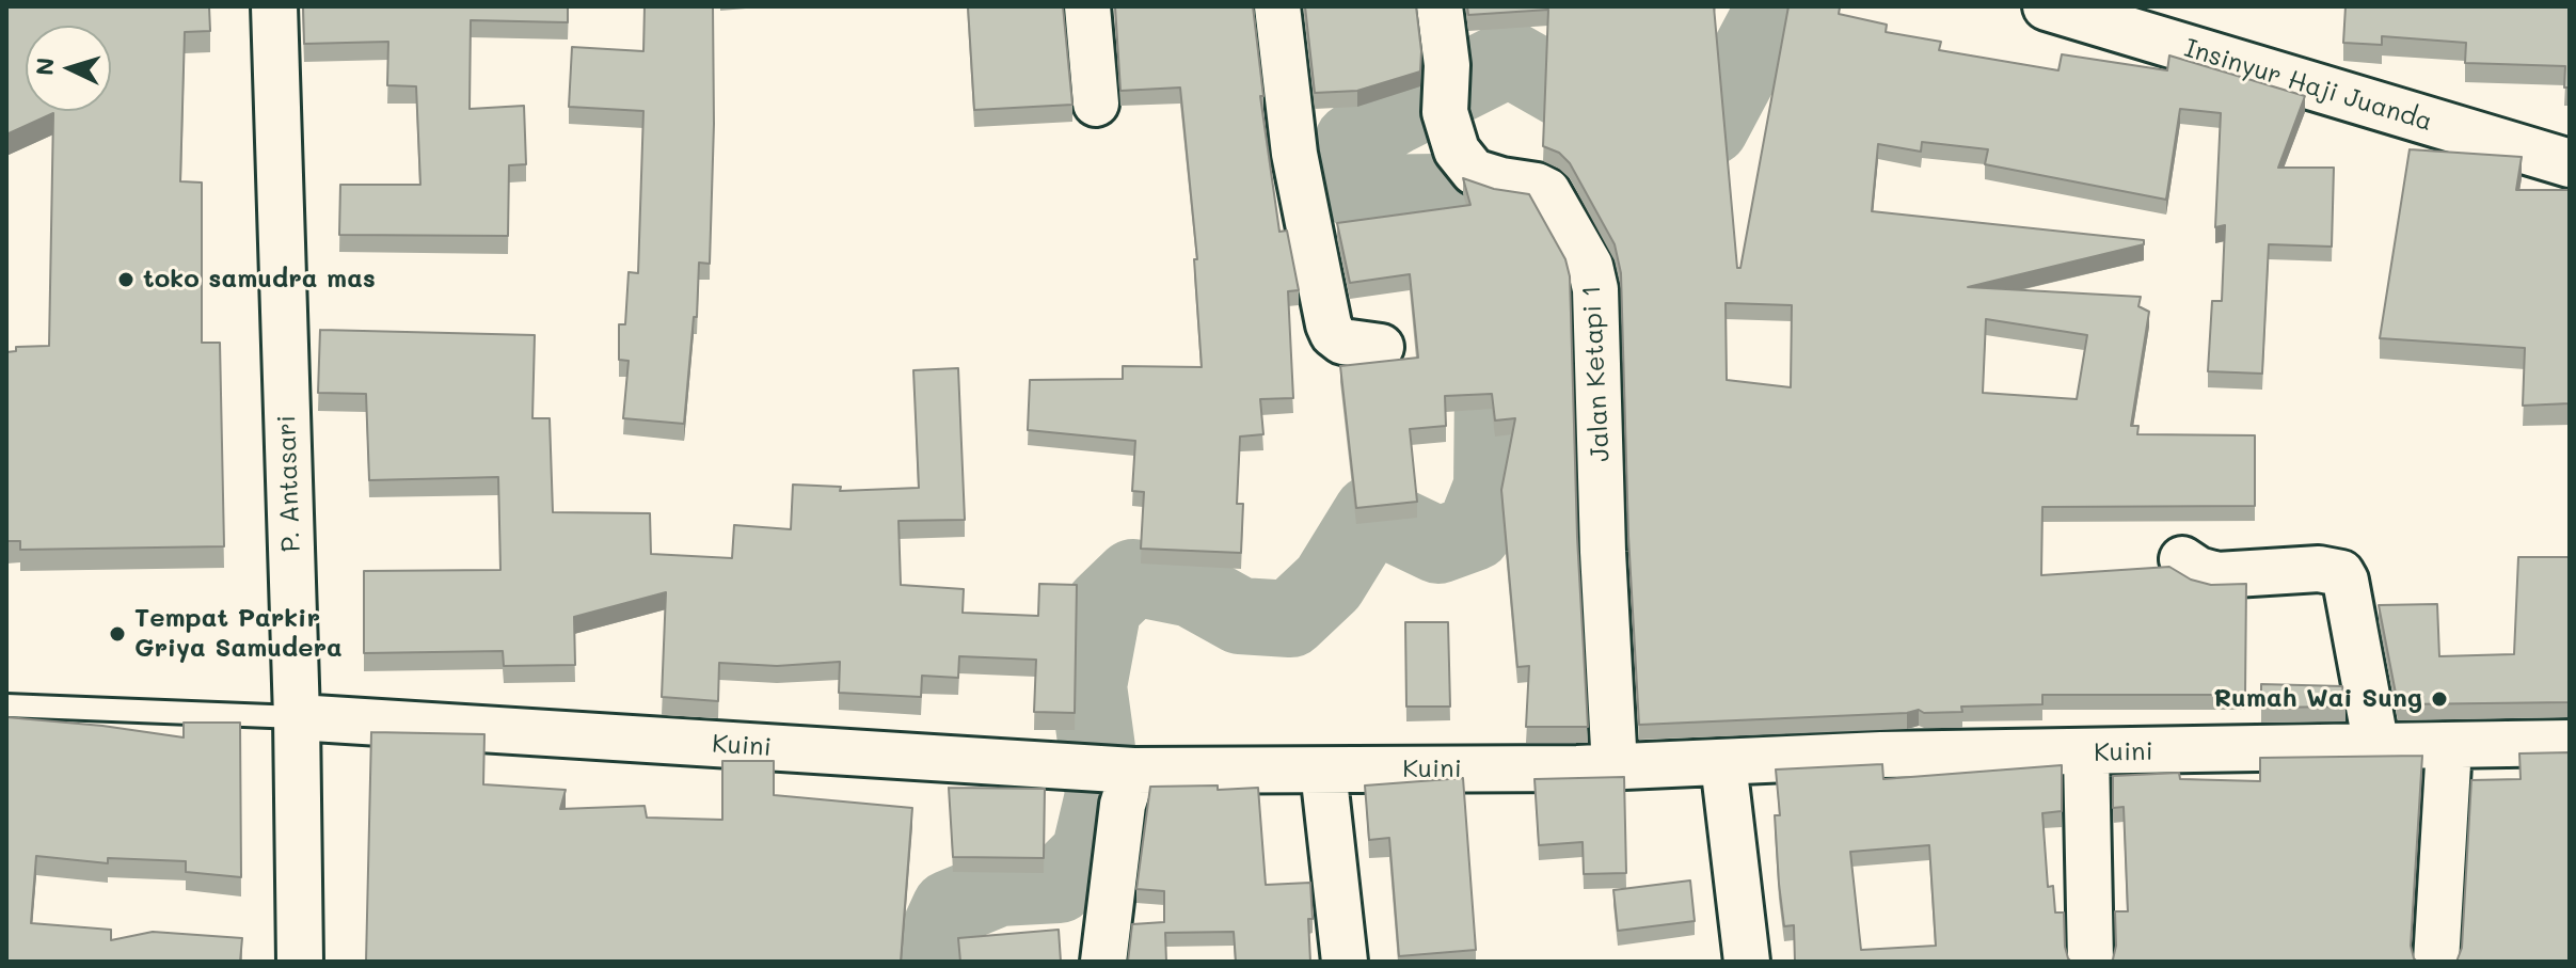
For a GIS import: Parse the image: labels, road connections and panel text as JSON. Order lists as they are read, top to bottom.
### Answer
{
  "streets": {
    "street": [
      "Insinyur Haji Juanda",
      "Jalan Ketapi 1",
      "P. Antasari",
      "Kuini"
    ]
  },
  "crossings": [
    ["Jalan Ketapi 1", "Kuini"],
    ["P. Antasari", "Kuini"]
  ],
  "places": ["toko samudra mas", "Tempat Parkir Griya Samudera", "Rumah Wai Sung"],
  "north": "left"
}
